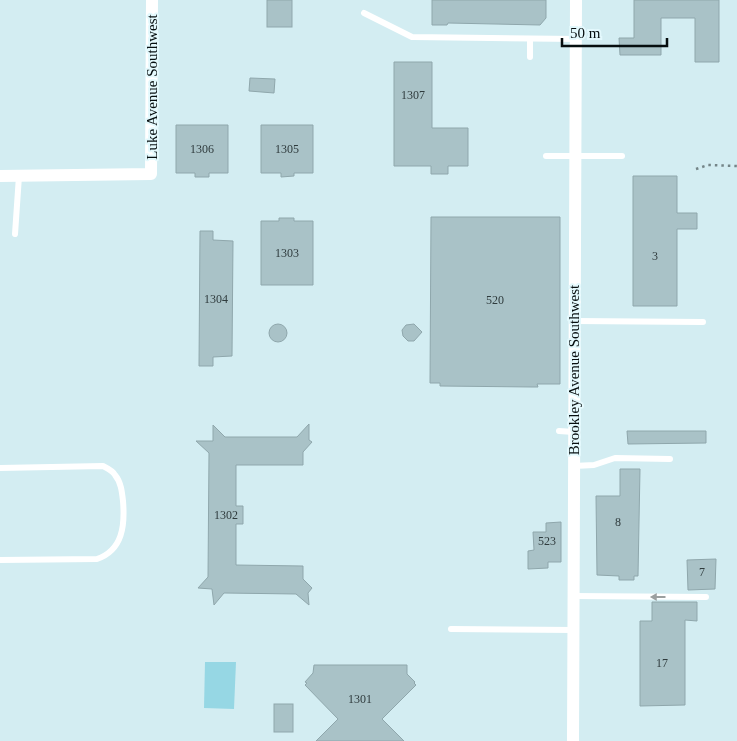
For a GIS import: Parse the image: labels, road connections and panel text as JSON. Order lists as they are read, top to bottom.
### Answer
{
  "streets": {
    "street": ["Luke Avenue Southwest", "Brookley Avenue Southwest"]
  },
  "house_numbers": [
    "1307",
    "1306",
    "1305",
    "1303",
    "3",
    "1304",
    "520",
    "1302",
    "8",
    "523",
    "7",
    "17",
    "1301"
  ],
  "scale_bar": "50 m"
}
